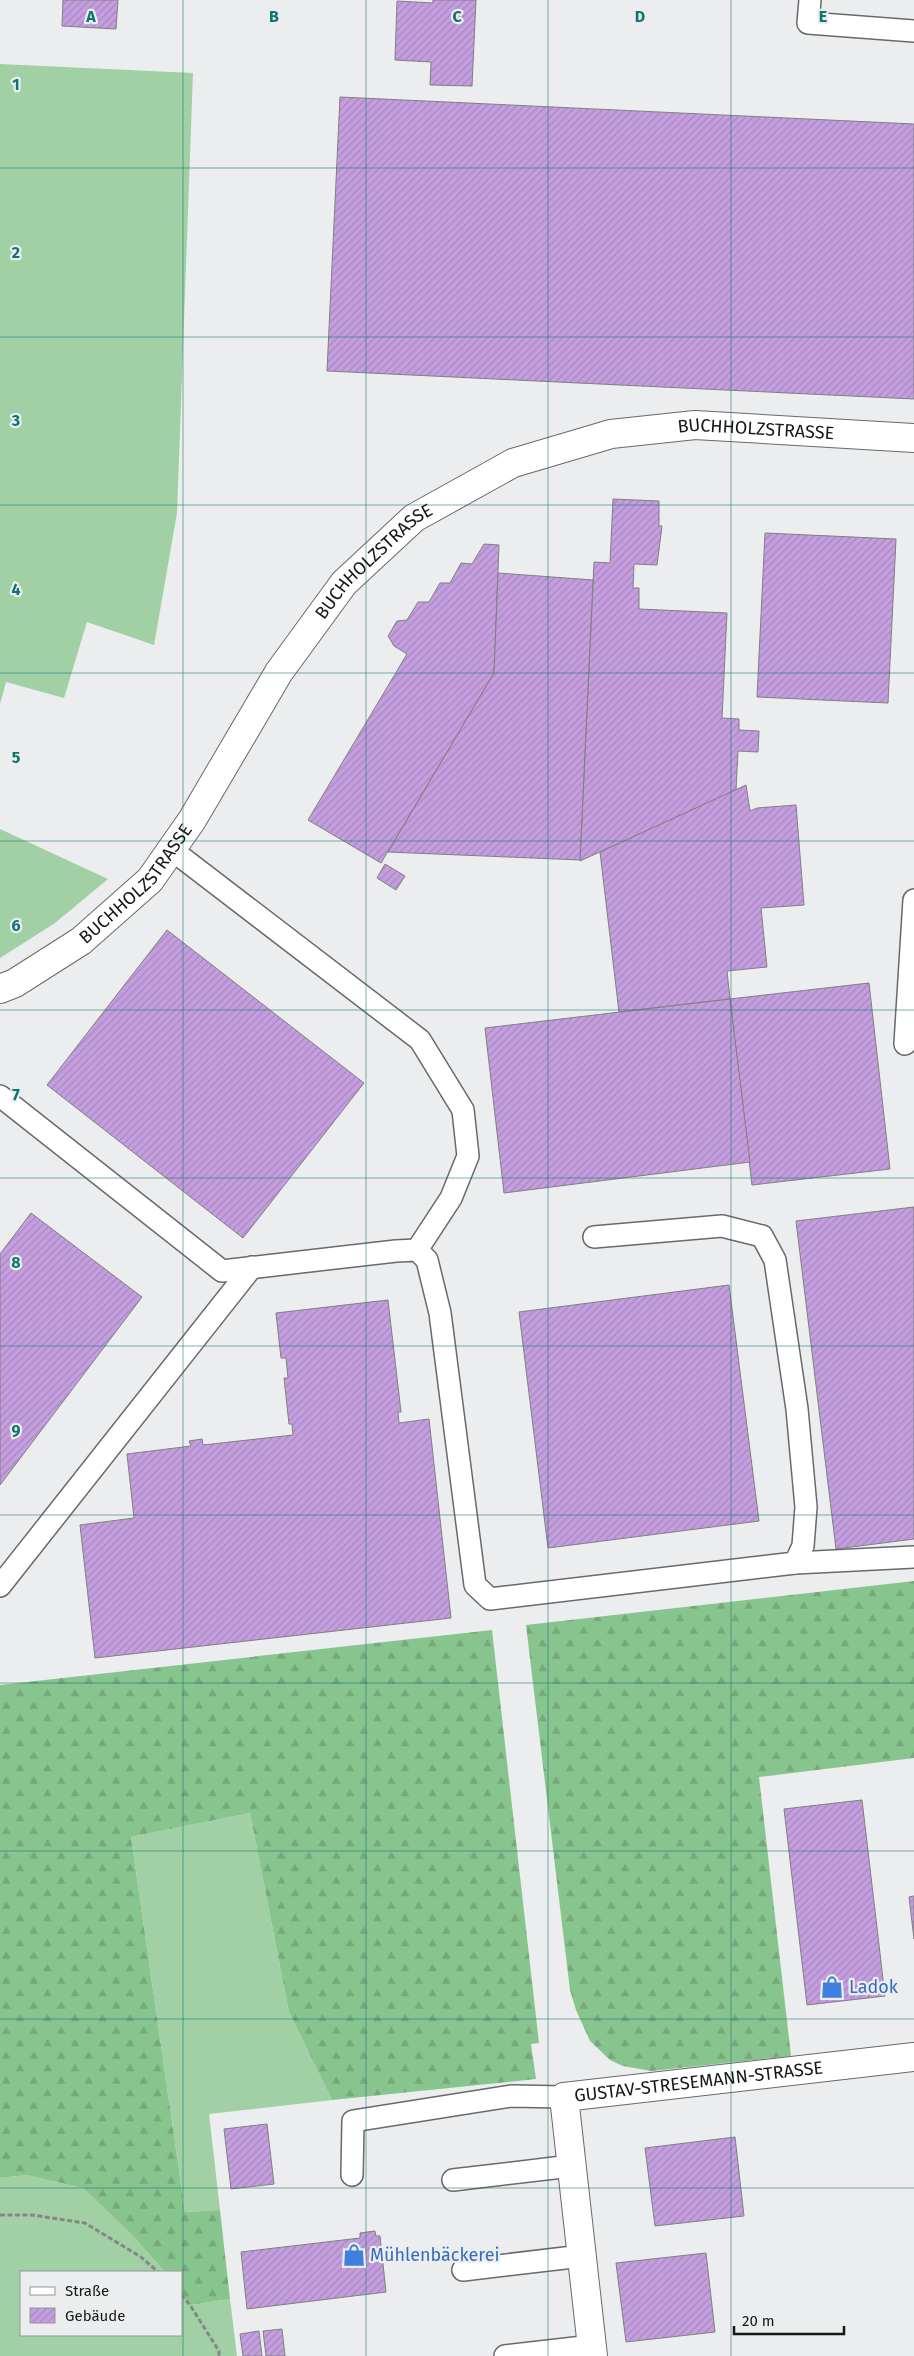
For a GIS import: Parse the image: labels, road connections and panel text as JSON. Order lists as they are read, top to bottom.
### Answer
{
  "streets": {
    "street": ["BUCHHOLZSTRASSE", "GUSTAV-STRESEMANN-STRASSE"]
  },
  "places": {
    "shop": ["Ladok", "Mühlenbäckerei"]
  },
  "legend": ["Straße", "Gebäude"],
  "scale_bar": "20 m",
  "grid": {
    "columns": [
      "A",
      "B",
      "C",
      "D",
      "E"
    ],
    "rows": [
      "1",
      "2",
      "3",
      "4",
      "5",
      "6",
      "7",
      "8",
      "9"
    ]
  }
}
